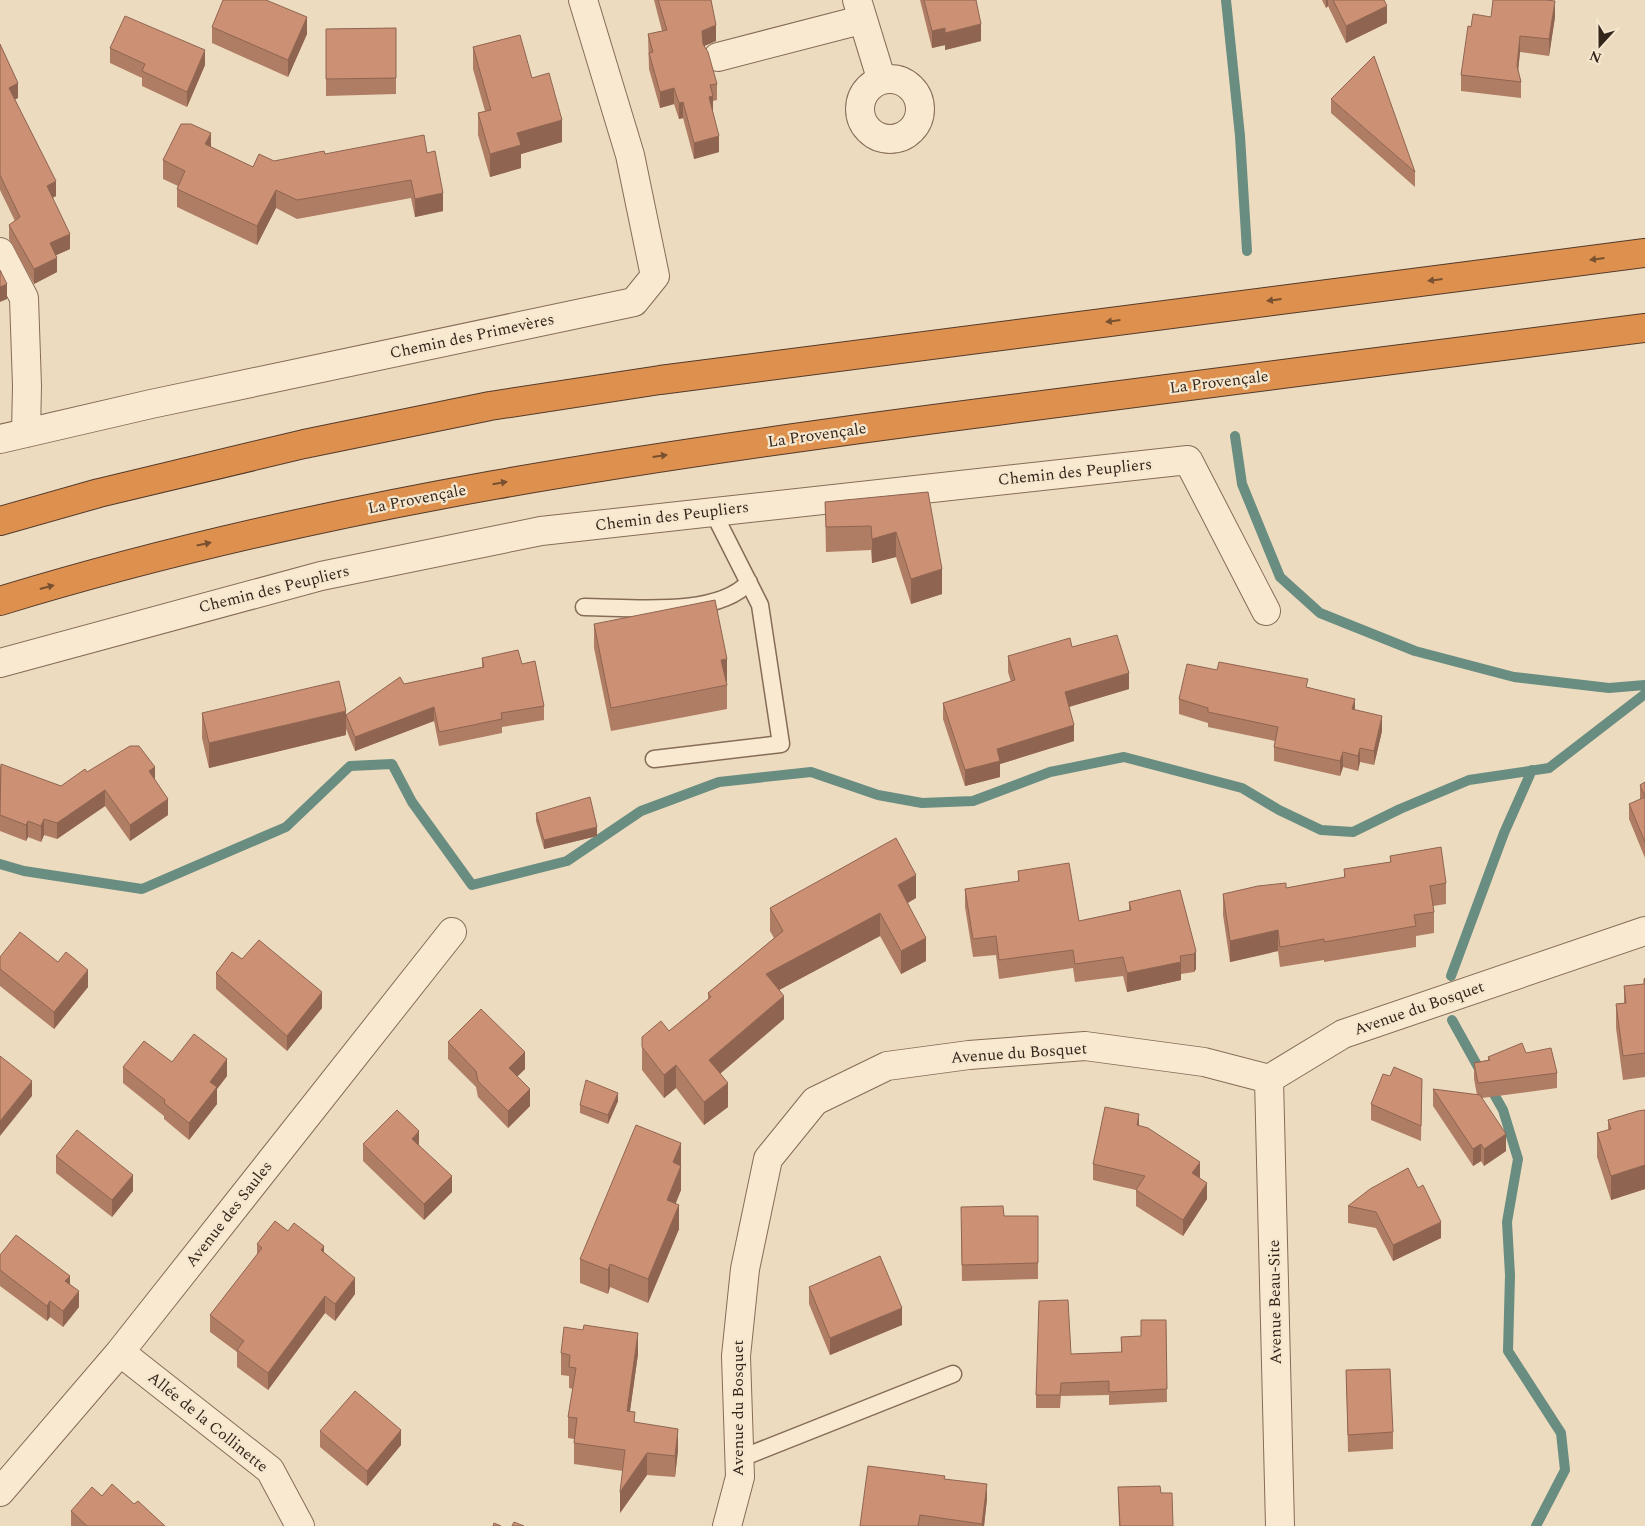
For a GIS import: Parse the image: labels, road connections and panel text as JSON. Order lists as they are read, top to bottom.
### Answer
{
  "streets": {
    "highway": ["La Provençale"],
    "street": [
      "Chemin des Primevères",
      "Chemin des Peupliers",
      "Avenue du Bosquet",
      "Avenue des Saules",
      "Avenue Beau-Site",
      "Allée de la Collinette"
    ]
  },
  "crossings": [
    ["Avenue du Bosquet", "Avenue Beau-Site"],
    ["Avenue des Saules", "Allée de la Collinette"]
  ],
  "north": "bottom"
}
